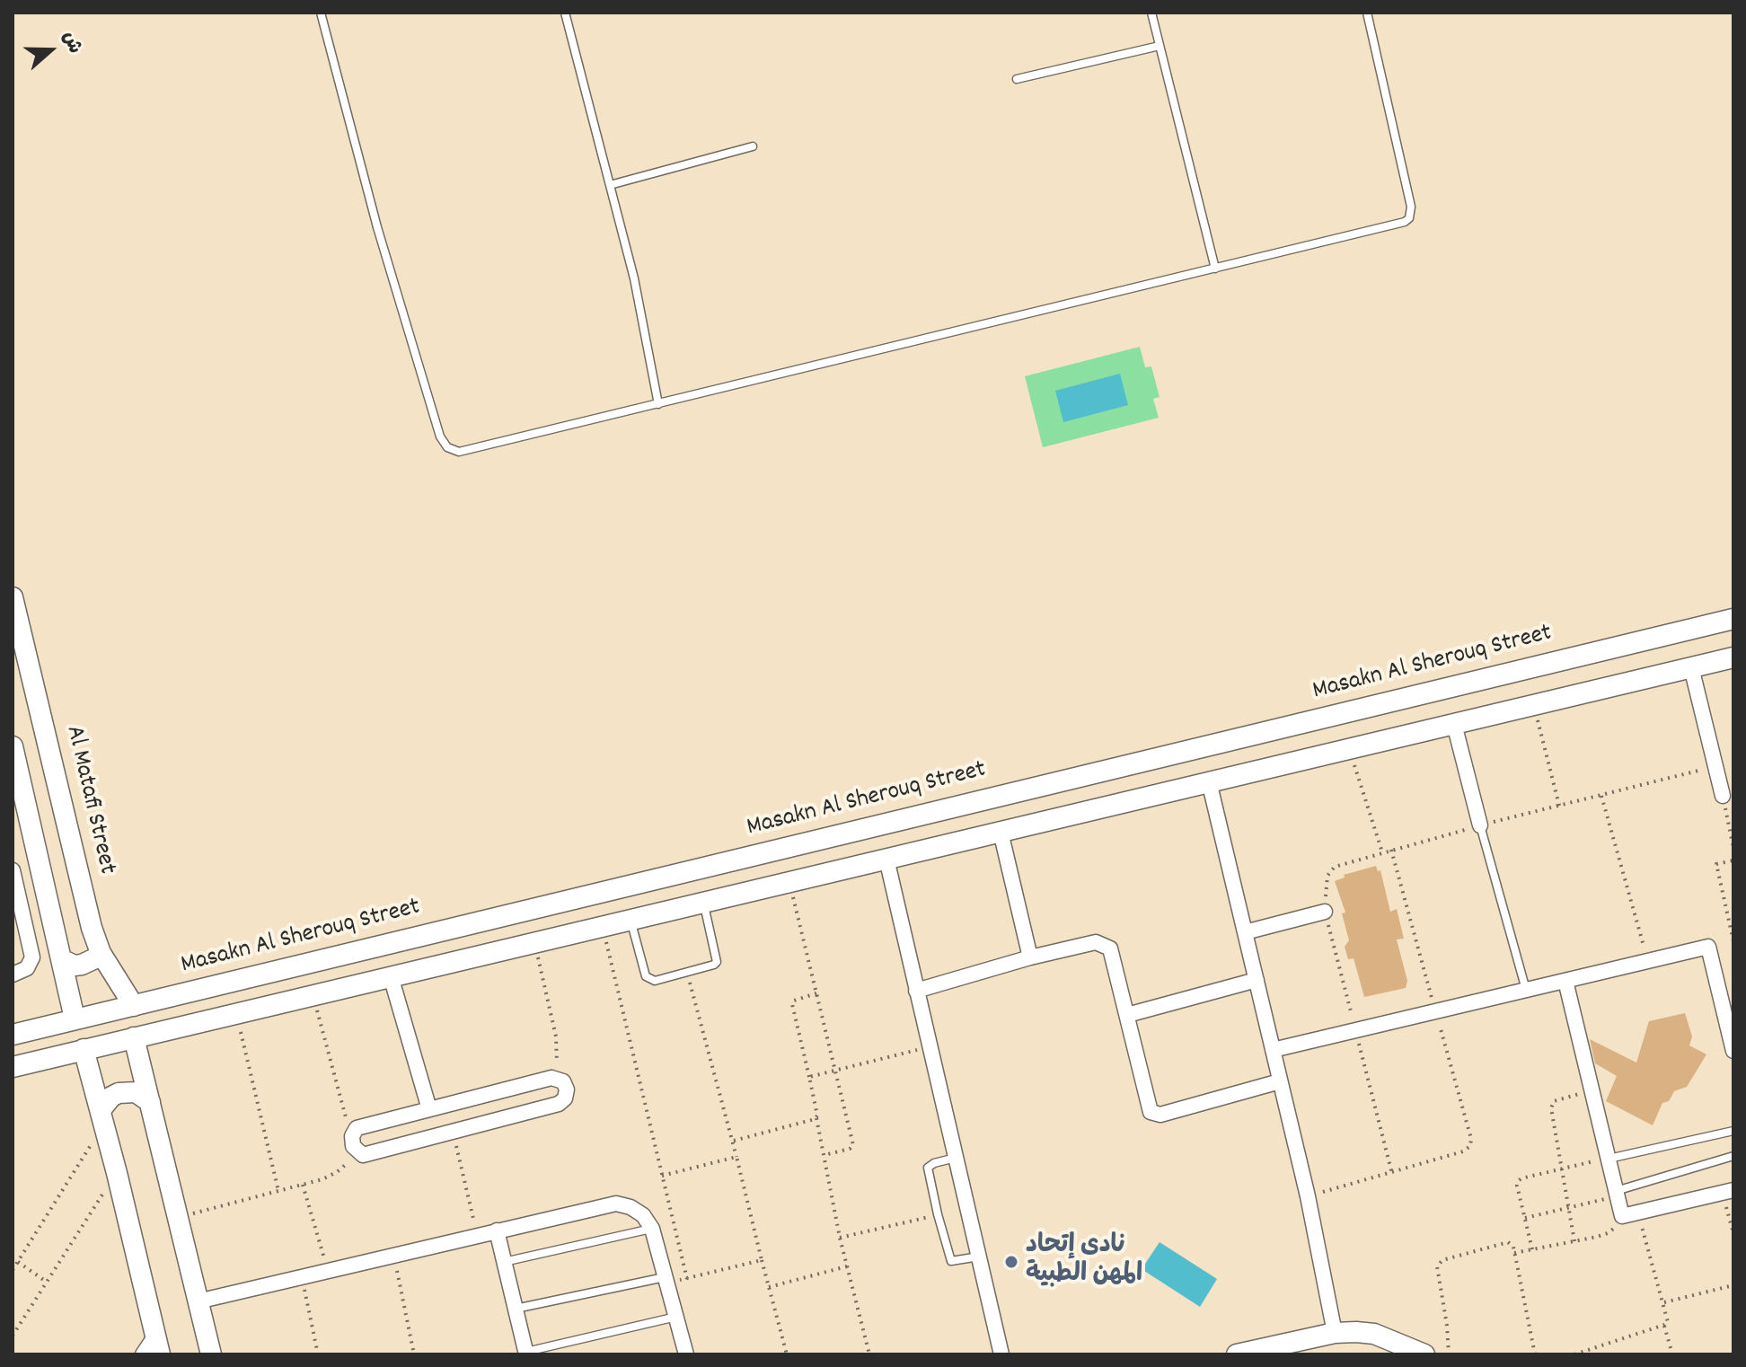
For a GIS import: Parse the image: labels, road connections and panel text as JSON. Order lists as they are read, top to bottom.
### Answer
{
  "streets": {
    "street": ["Masakn Al Sherouq Street", "Al Matafi Street"]
  },
  "crossings": [
    ["Masakn Al Sherouq Street", "Al Matafi Street"]
  ],
  "places": ["نادى إتحاد المهن الطبية"],
  "north": "right"
}
